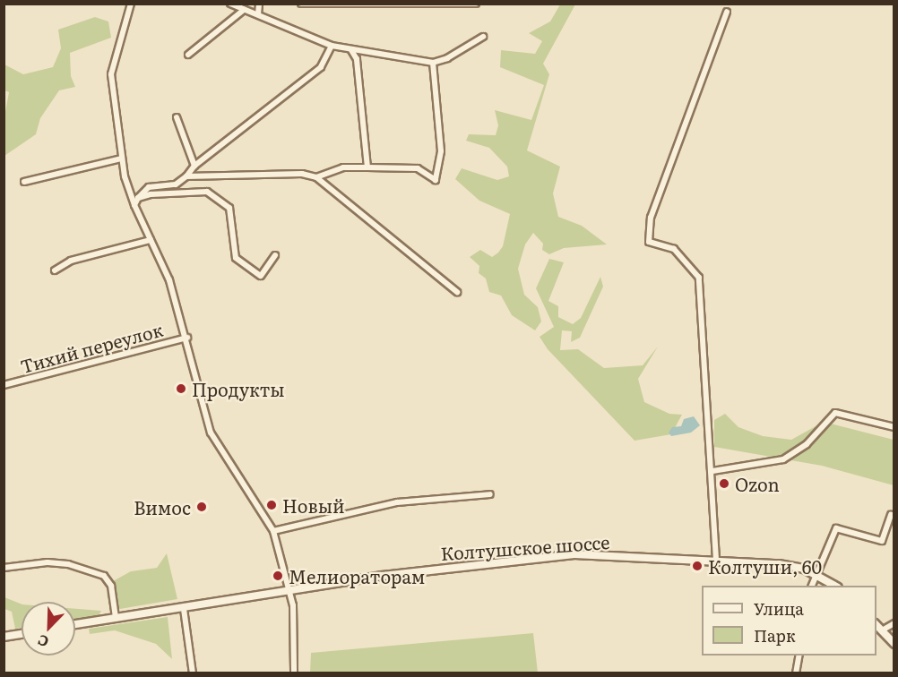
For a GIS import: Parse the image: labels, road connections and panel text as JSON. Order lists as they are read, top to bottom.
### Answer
{
  "streets": {
    "main road": ["Колтушское шоссе"],
    "street": ["Тихий переулок"]
  },
  "places": [
    "Продукты",
    "Ozon",
    "Новый",
    "Вимос",
    "Колтуши, 60",
    "Мелиораторам"
  ],
  "legend": ["Улица", "Парк"],
  "north": "bottom left"
}
